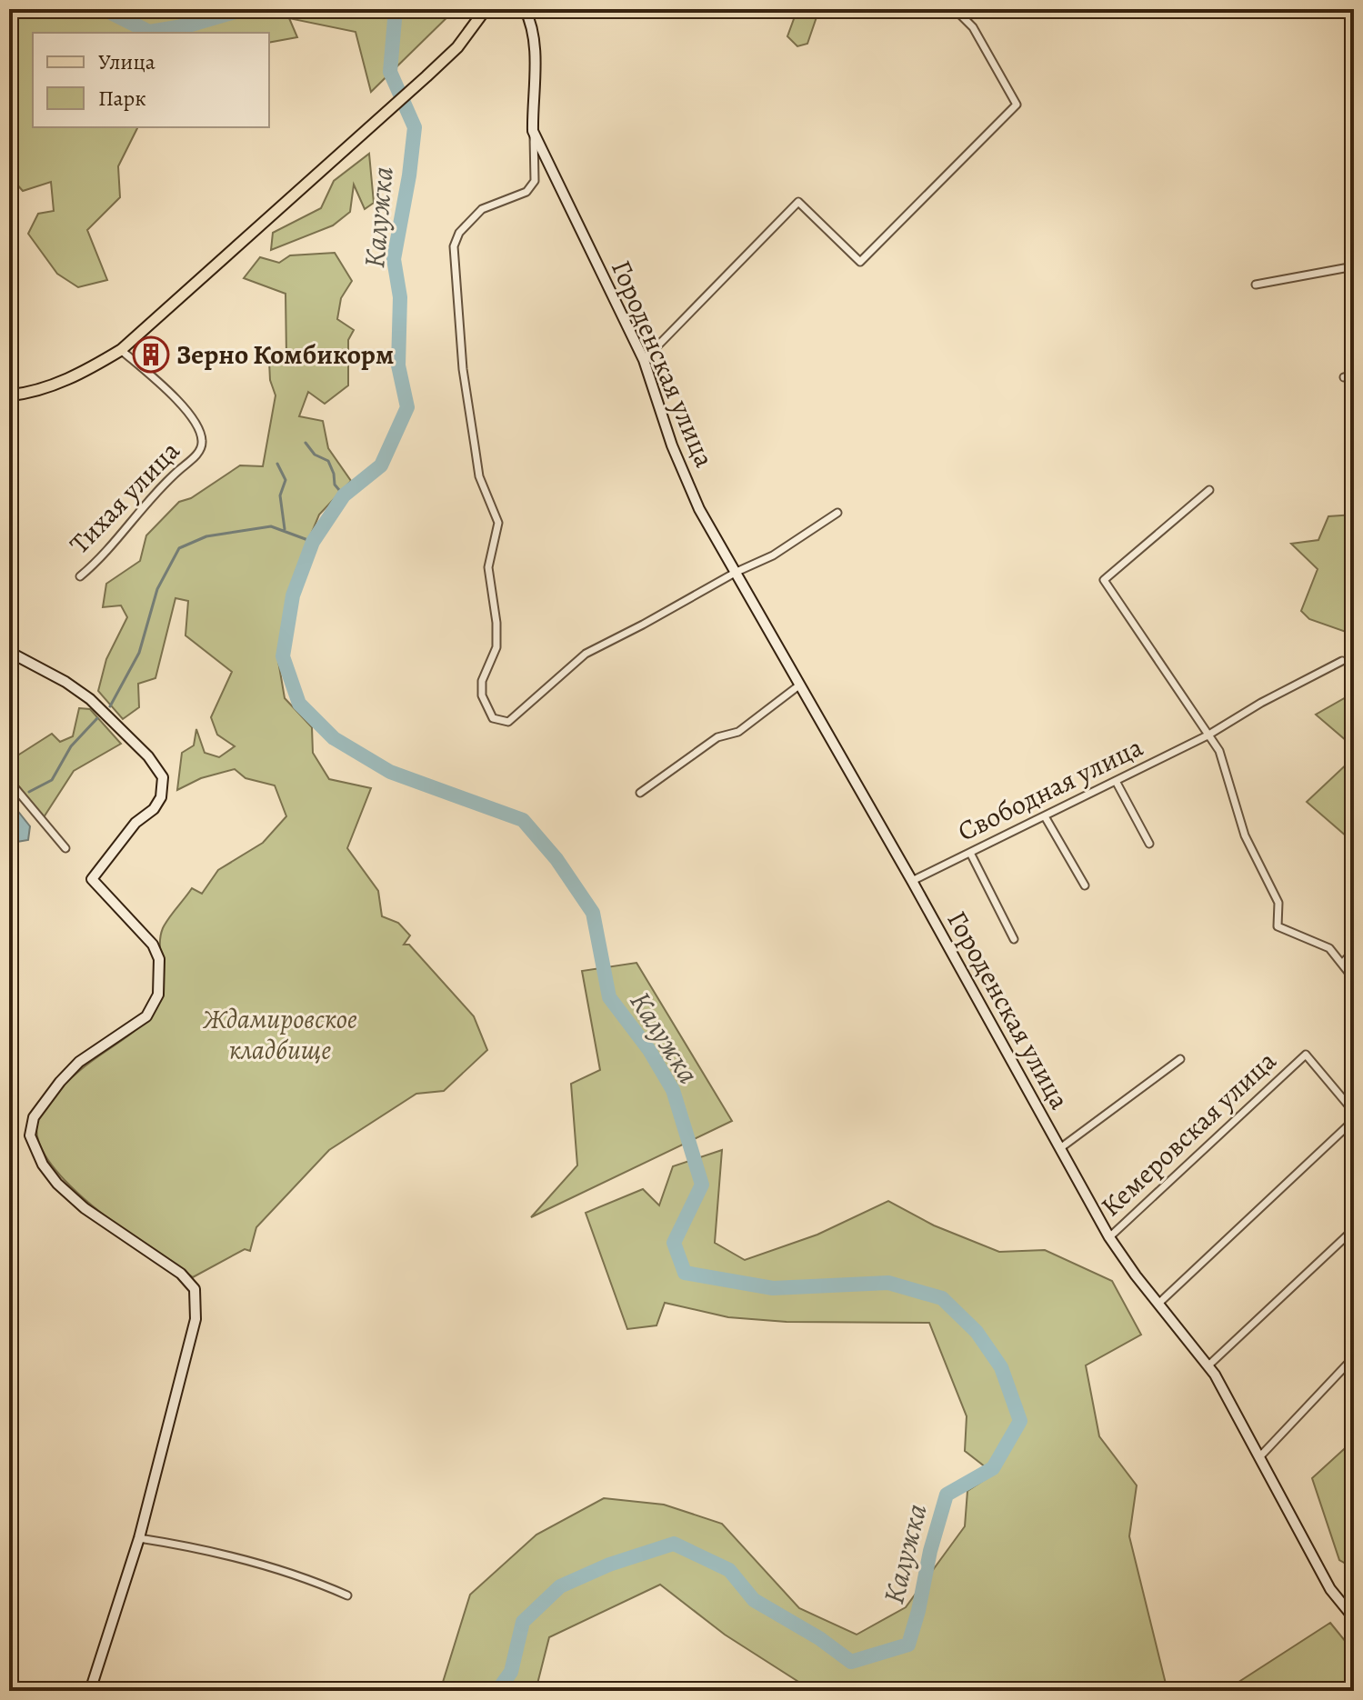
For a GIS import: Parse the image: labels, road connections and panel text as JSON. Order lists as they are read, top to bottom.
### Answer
{
  "streets": {
    "street": [
      "Городенская улица",
      "Тихая улица",
      "Свободная улица",
      "Кемеровская улица"
    ]
  },
  "crossings": [
    ["Городенская улица", "Свободная улица"],
    ["Городенская улица", "Кемеровская улица"]
  ],
  "water": ["Калужка"],
  "parks": ["Ждамировское кладбище"],
  "places": {
    "building": ["Зерно Комбикорм"]
  },
  "legend": ["Улица", "Парк"]
}
